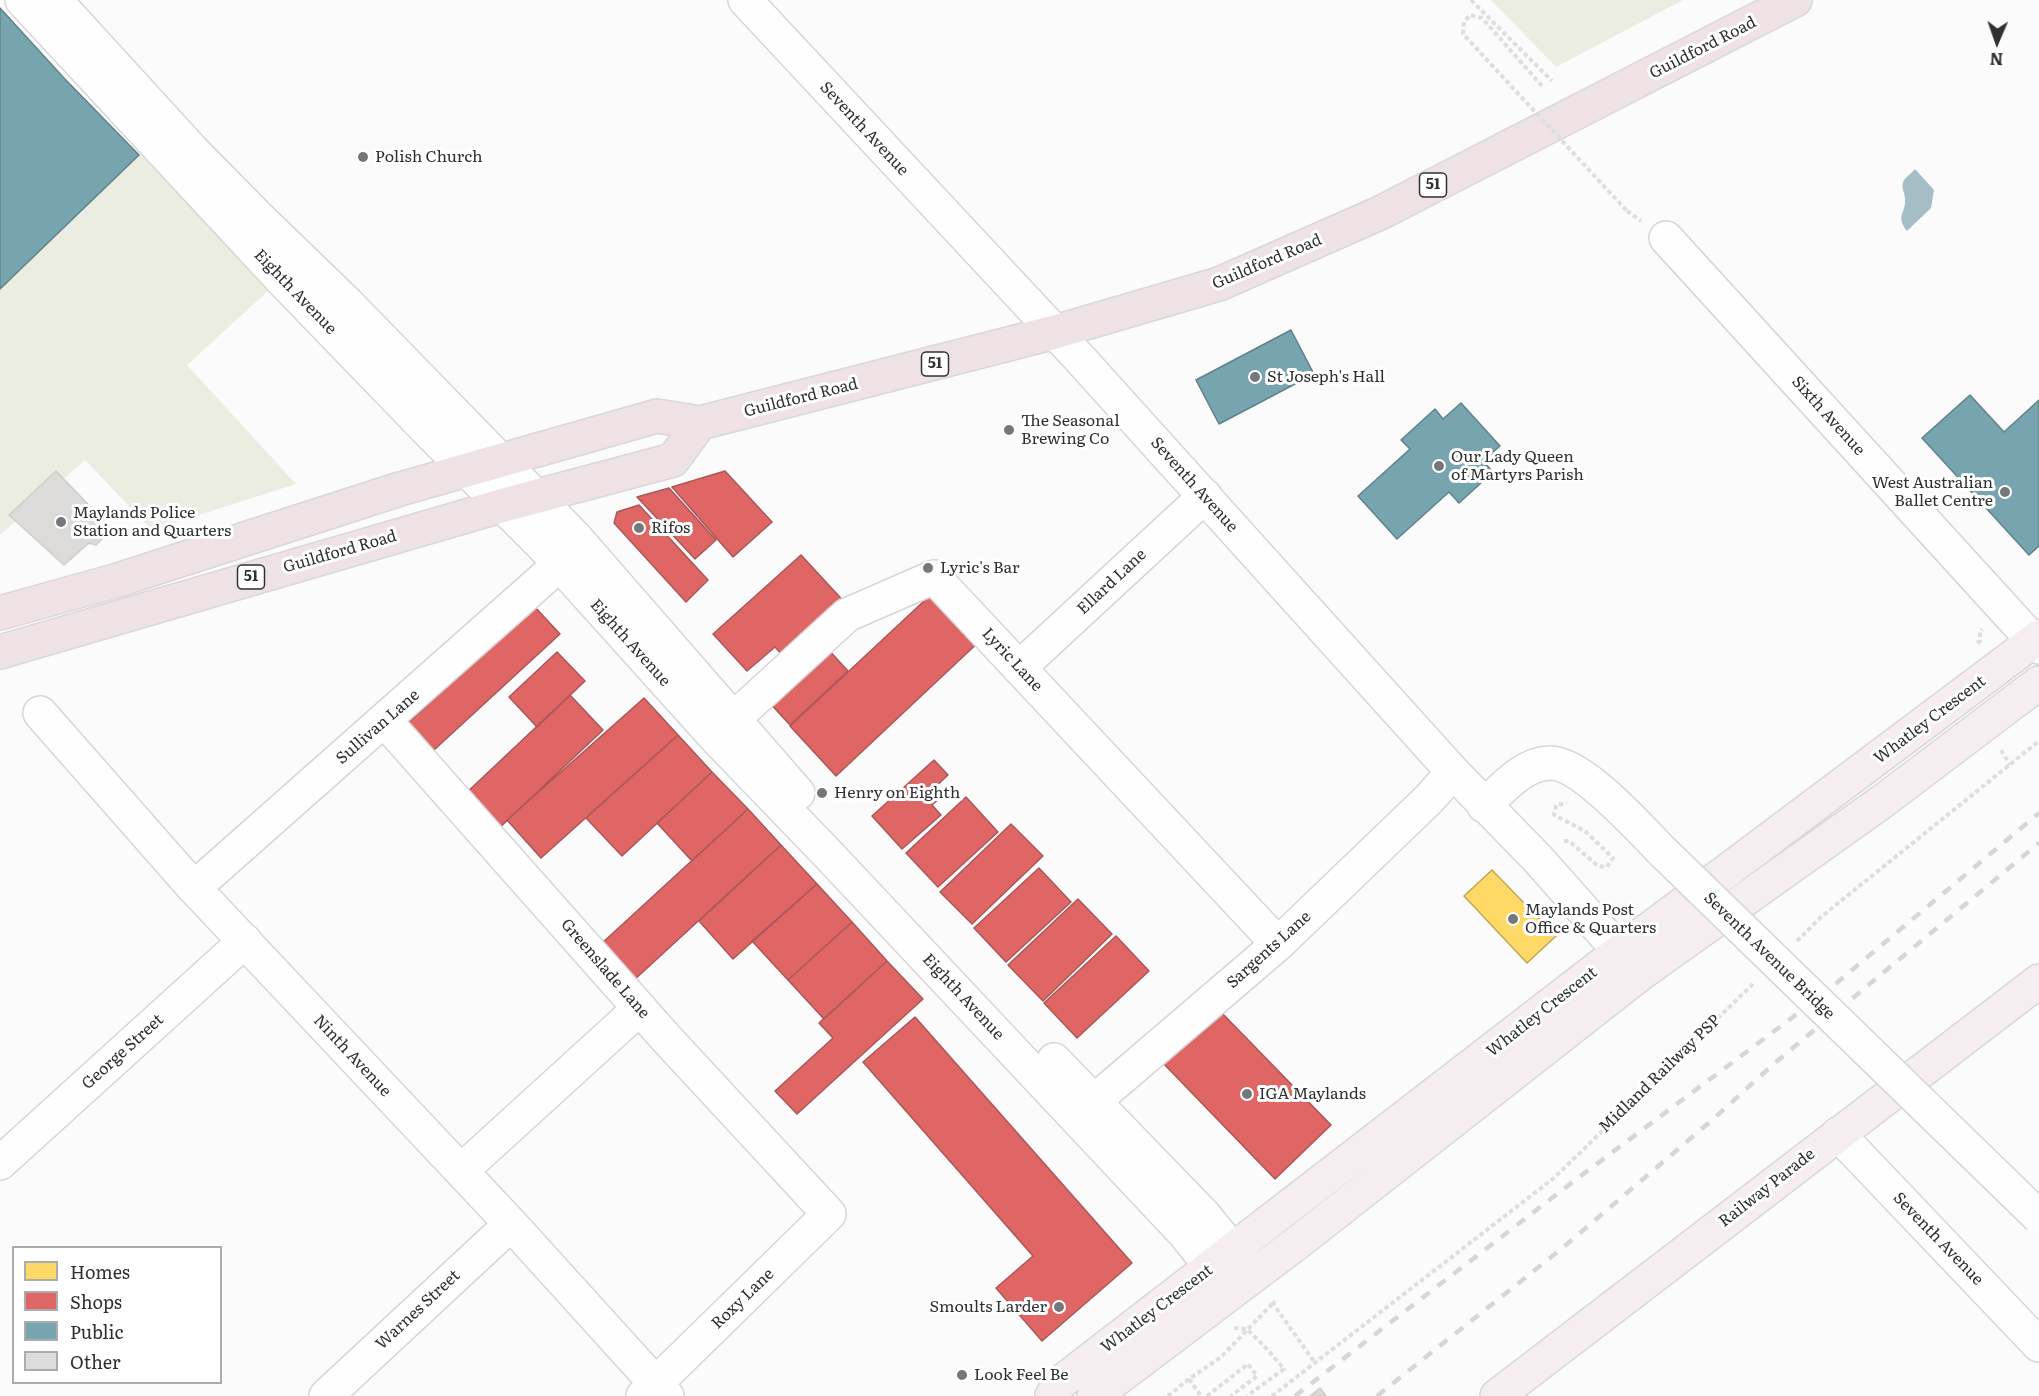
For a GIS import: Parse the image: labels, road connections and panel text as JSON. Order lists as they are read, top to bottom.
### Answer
{
  "streets": {
    "highway": ["Guildford Road", "51"],
    "main road": ["Whatley Crescent", "Railway Parade"],
    "street": [
      "Seventh Avenue",
      "Eighth Avenue",
      "Sixth Avenue",
      "Ellard Lane",
      "Lyric Lane",
      "Sullivan Lane",
      "Sargents Lane",
      "Seventh Avenue Bridge",
      "Greenslade Lane",
      "George Street",
      "Ninth Avenue",
      "Roxy Lane",
      "Warnes Street"
    ],
    "path": ["Midland Railway PSP"]
  },
  "crossings": [
    ["Guildford Road", "Seventh Avenue"],
    ["Guildford Road", "Eighth Avenue"],
    ["Seventh Avenue", "Ellard Lane"],
    ["Seventh Avenue", "Whatley Crescent"],
    ["Seventh Avenue", "Sargents Lane"],
    ["Seventh Avenue", "Seventh Avenue Bridge"],
    ["Seventh Avenue", "Railway Parade"],
    ["Eighth Avenue", "Lyric Lane"],
    ["Eighth Avenue", "Whatley Crescent"],
    ["Eighth Avenue", "Sullivan Lane"],
    ["Eighth Avenue", "Sargents Lane"],
    ["Sixth Avenue", "Whatley Crescent"],
    ["Ellard Lane", "Lyric Lane"],
    ["Lyric Lane", "Sargents Lane"],
    ["Sullivan Lane", "Greenslade Lane"],
    ["Sullivan Lane", "Ninth Avenue"],
    ["Greenslade Lane", "Roxy Lane"],
    ["George Street", "Ninth Avenue"],
    ["Ninth Avenue", "Roxy Lane"],
    ["Ninth Avenue", "Warnes Street"]
  ],
  "places": [
    "Polish Church",
    "St Joseph's Hall",
    "The Seasonal Brewing Co",
    "Our Lady Queen of Martyrs Parish",
    "West Australian Ballet Centre",
    "Maylands Police Station and Quarters",
    "Rifos",
    "Lyric's Bar",
    "Henry on Eighth",
    "Maylands Post Office & Quarters",
    "IGA Maylands",
    "Smoults Larder",
    "Look Feel Be"
  ],
  "legend": [
    "Homes",
    "Shops",
    "Public",
    "Other"
  ],
  "north": "bottom"
}
